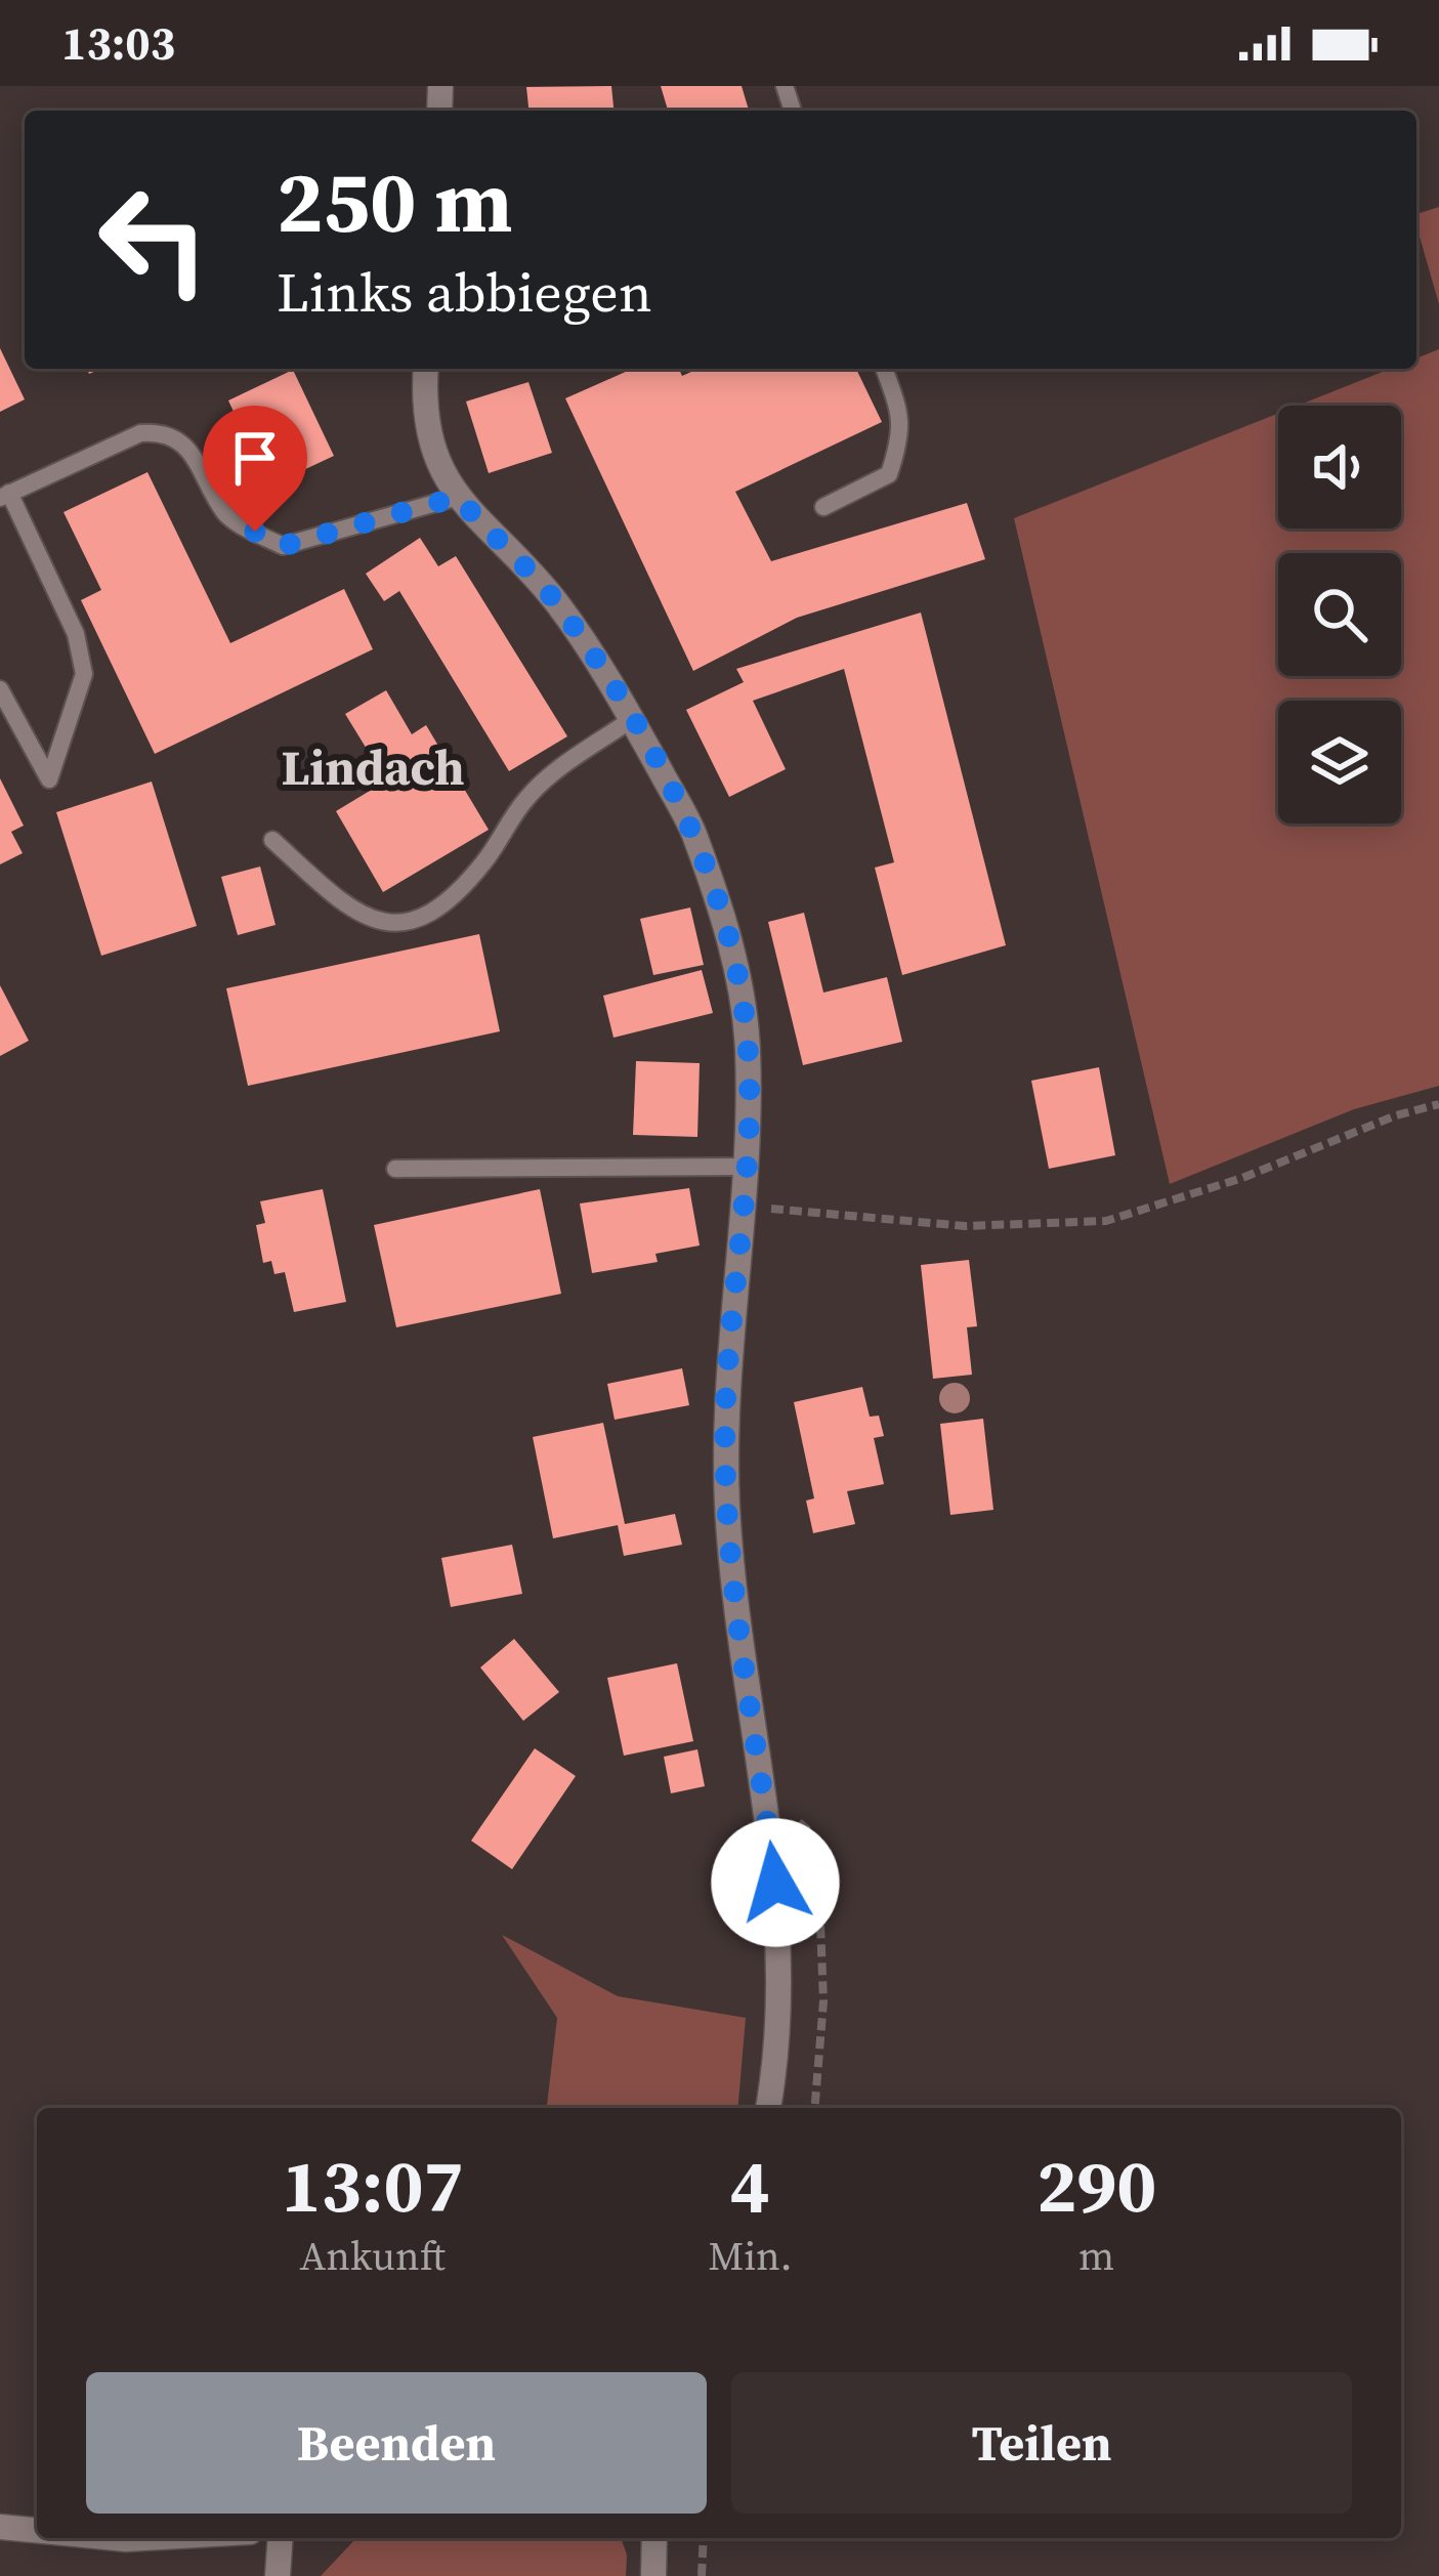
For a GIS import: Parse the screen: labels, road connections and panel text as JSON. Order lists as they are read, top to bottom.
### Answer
{
  "districts": ["Lindach"],
  "page": {
    "status": "13:03",
    "turn": ["250 m", "Links abbiegen"],
    "eta": [
      "13:07",
      "Ankunft",
      "4",
      "Min.",
      "290",
      "m"
    ],
    "buttons": ["Beenden", "Teilen"]
  }
}
